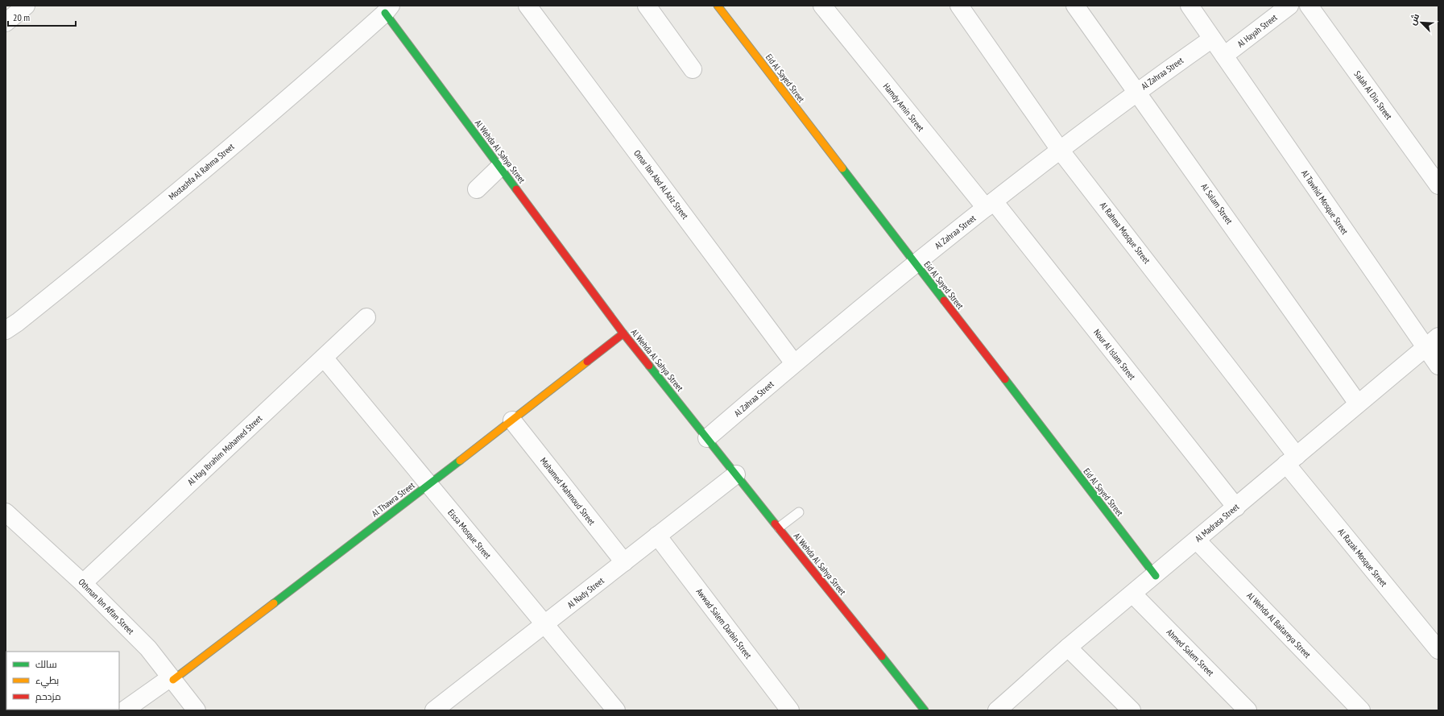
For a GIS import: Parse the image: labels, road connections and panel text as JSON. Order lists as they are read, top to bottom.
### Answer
{
  "streets": {
    "street": [
      "Al Hayah Street",
      "Al Zahraa Street",
      "Eid Al Sayed Street",
      "Salah Al Din Street",
      "Hamdy Amin Street",
      "Al Wehda Al Sahya Street",
      "Mostashfa Al Rahma Street",
      "Omar Ibn Abd Al Aziz Street",
      "Al Tawhid Mosque Street",
      "Al Salam Street",
      "Al Rahma Mosque Street",
      "Nour Al Islam Street",
      "Al Hag Ibrahim Mohamed Street",
      "Mohamed Mahmoud Street",
      "Al Thawra Street",
      "Al Madrasa Street",
      "Eissa Mosque Street",
      "Al Razak Mosque Street",
      "Al Nady Street",
      "Othman Ibn Affan Street",
      "Awwad Salem Darbin Street",
      "Al Wehda Al Baitareya Street",
      "Ahmed Salem Street"
    ]
  },
  "crossings": [
    ["Al Hayah Street", "Al Tawhid Mosque Street"],
    ["Al Zahraa Street", "Eid Al Sayed Street"],
    ["Al Zahraa Street", "Hamdy Amin Street"],
    ["Al Zahraa Street", "Al Wehda Al Sahya Street"],
    ["Al Zahraa Street", "Omar Ibn Abd Al Aziz Street"],
    ["Al Zahraa Street", "Al Tawhid Mosque Street"],
    ["Al Zahraa Street", "Al Salam Street"],
    ["Al Zahraa Street", "Al Rahma Mosque Street"],
    ["Al Zahraa Street", "Nour Al Islam Street"],
    ["Eid Al Sayed Street", "Al Madrasa Street"],
    ["Hamdy Amin Street", "Nour Al Islam Street"],
    ["Al Wehda Al Sahya Street", "Mostashfa Al Rahma Street"],
    ["Al Wehda Al Sahya Street", "Al Thawra Street"],
    ["Al Wehda Al Sahya Street", "Al Nady Street"],
    ["Al Tawhid Mosque Street", "Al Madrasa Street"],
    ["Al Salam Street", "Al Madrasa Street"],
    ["Al Rahma Mosque Street", "Al Madrasa Street"],
    ["Al Rahma Mosque Street", "Al Razak Mosque Street"],
    ["Nour Al Islam Street", "Al Madrasa Street"],
    ["Al Hag Ibrahim Mohamed Street", "Eissa Mosque Street"],
    ["Al Hag Ibrahim Mohamed Street", "Othman Ibn Affan Street"],
    ["Mohamed Mahmoud Street", "Al Thawra Street"],
    ["Mohamed Mahmoud Street", "Al Nady Street"],
    ["Al Thawra Street", "Eissa Mosque Street"],
    ["Al Thawra Street", "Othman Ibn Affan Street"],
    ["Al Madrasa Street", "Al Razak Mosque Street"],
    ["Al Madrasa Street", "Al Wehda Al Baitareya Street"],
    ["Al Madrasa Street", "Ahmed Salem Street"],
    ["Eissa Mosque Street", "Al Nady Street"],
    ["Al Nady Street", "Awwad Salem Darbin Street"]
  ],
  "legend": ["سالك", "بطيء", "مزدحم"],
  "scale_bar": "20 m",
  "north": "top left"
}
